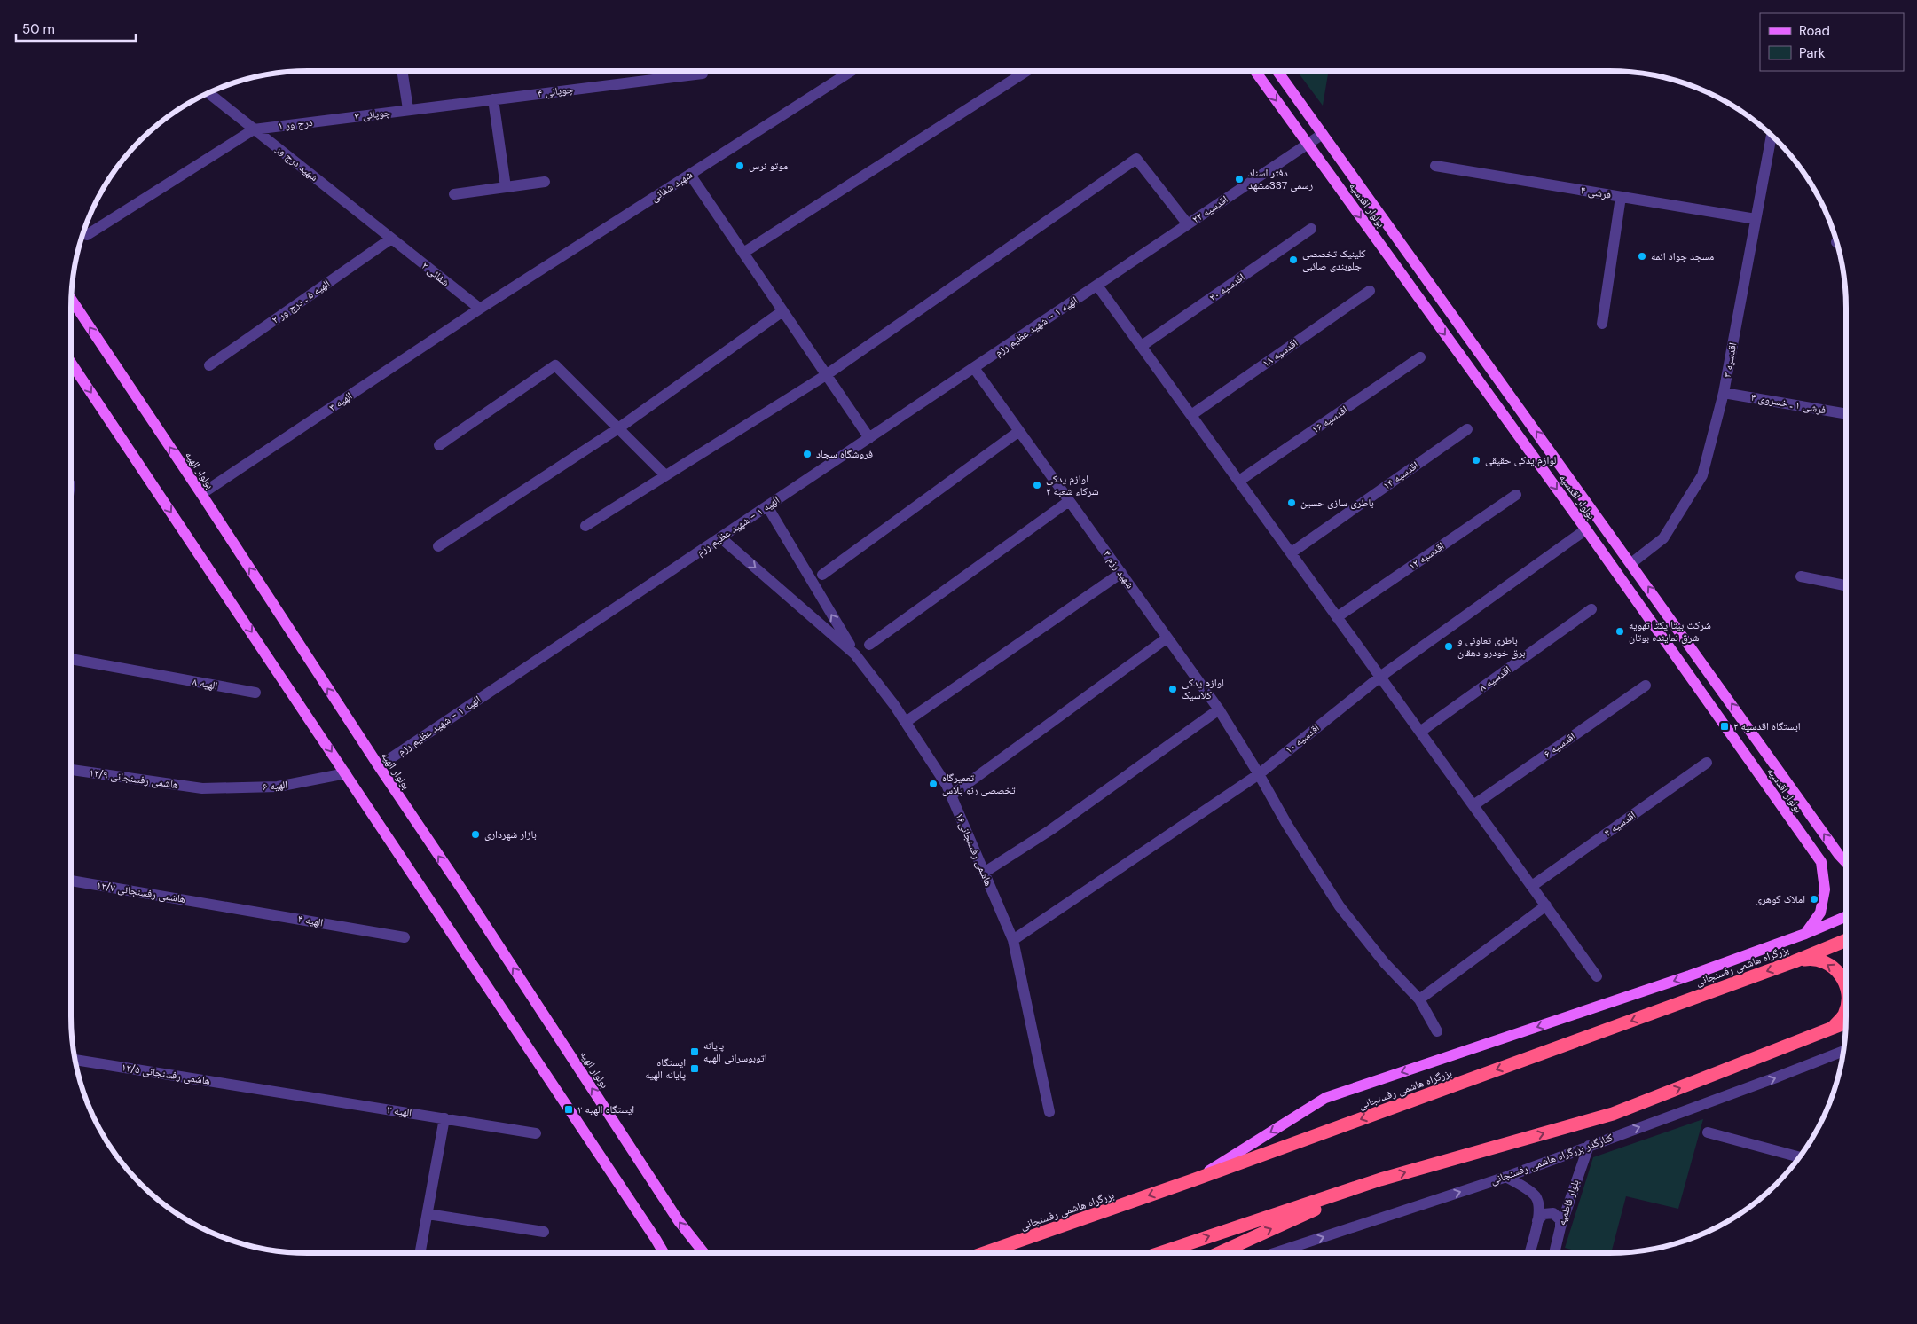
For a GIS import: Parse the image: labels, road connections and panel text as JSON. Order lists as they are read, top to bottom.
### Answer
{
  "streets": {
    "highway": ["بزرگراه هاشمی رفسنجانی"],
    "main road": ["بولوار اقدسیه", "بولوار الهیه"],
    "street": [
      "چوپانی ۴",
      "چوپانی ۳",
      "درج ور ۱",
      "شهید درج ور",
      "شهید شفائی",
      "فرشی ۴",
      "اقدسیه ۲۲",
      "شفائی ۲",
      "اقدسیه ۲۰",
      "الهیه ۵ ـ درج ور ۲",
      "الهیه ۱ - شهید عظیم رزم",
      "اقدسیه ۱۸",
      "اقدسیه ۳",
      "الهیه ۳",
      "فرشی ۱ ـ خسروی ۴",
      "اقدسیه ۱۶",
      "اقدسیه ۱۴",
      "اقدسیه ۱۲",
      "شهید رزم ۳",
      "اقدسیه ۸",
      "الهیه ۸",
      "اقدسیه ۱۰",
      "اقدسیه ۶",
      "هاشمی رفسنجانی ۱۲/۹",
      "الهیه ۶",
      "اقدسیه ۴",
      "هاشمی رفسنجانی۱۶",
      "هاشمی رفسنجانی ۱۲/۷",
      "الهیه ۴",
      "هاشمی رفسنجانی ۱۲/۵",
      "الهیه ۲",
      "کنارگذر بزرگراه هاشمی رفسنجانی",
      "بلوار فاطمیه"
    ]
  },
  "crossings": [
    ["چوپانی ۴", "چوپانی ۳"],
    ["چوپانی ۳", "درج ور ۱"],
    ["درج ور ۱", "شهید درج ور"],
    ["شهید درج ور", "شفائی ۲"],
    ["شهید درج ور", "الهیه ۵ ـ درج ور ۲"],
    ["شهید شفائی", "شفائی ۲"],
    ["شهید شفائی", "الهیه ۳"],
    ["فرشی ۴", "اقدسیه ۳"],
    ["بولوار اقدسیه", "اقدسیه ۲۲"],
    ["بولوار اقدسیه", "اقدسیه ۳"],
    ["بولوار اقدسیه", "اقدسیه ۱۰"],
    ["اقدسیه ۲۲", "الهیه ۱ - شهید عظیم رزم"],
    ["شفائی ۲", "الهیه ۵ ـ درج ور ۲"],
    ["شفائی ۲", "الهیه ۳"],
    ["الهیه ۱ - شهید عظیم رزم", "بولوار الهیه"],
    ["الهیه ۱ - شهید عظیم رزم", "شهید رزم ۳"],
    ["الهیه ۱ - شهید عظیم رزم", "هاشمی رفسنجانی۱۶"],
    ["اقدسیه ۳", "فرشی ۱ ـ خسروی ۴"],
    ["الهیه ۳", "بولوار الهیه"],
    ["شهید رزم ۳", "اقدسیه ۱۰"],
    ["اقدسیه ۱۰", "هاشمی رفسنجانی۱۶"],
    ["هاشمی رفسنجانی ۱۲/۹", "الهیه ۶"],
    ["هاشمی رفسنجانی ۱۲/۷", "الهیه ۴"],
    ["هاشمی رفسنجانی ۱۲/۵", "الهیه ۲"],
    ["کنارگذر بزرگراه هاشمی رفسنجانی", "بلوار فاطمیه"]
  ],
  "one_way": ["کنارگذر بزرگراه هاشمی رفسنجانی"],
  "places": {
    "other": [
      "موتو نرس",
      "دفتر اسناد رسمی 337مشهد",
      "مسجد جواد ائمه",
      "کلینیک تخصصی جلوبندی صائبی",
      "فروشگاه سجاد",
      "لوازم یدکی حقیقی",
      "لوازم یدکی شرکاء شعبه ۲",
      "باطری سازی حسین",
      "شرکت بیتا یکتا تهویه شرق نماینده بوتان",
      "باطری تعاونی و برق خودرو دهقان",
      "لوازم یدکی کلاسیک",
      "تعمیرگاه تخصصی رنو پلاس",
      "بازار شهرداری",
      "املاک گوهری"
    ],
    "transit": [
      "ایستگاه اقدسیه ۲",
      "پایانه اتوبوسرانی الهیه",
      "ایستگاه پایانه الهیه",
      "ایستگاه الهیه ۲"
    ]
  },
  "legend": ["Road", "Park"],
  "scale_bar": "50 m"
}
